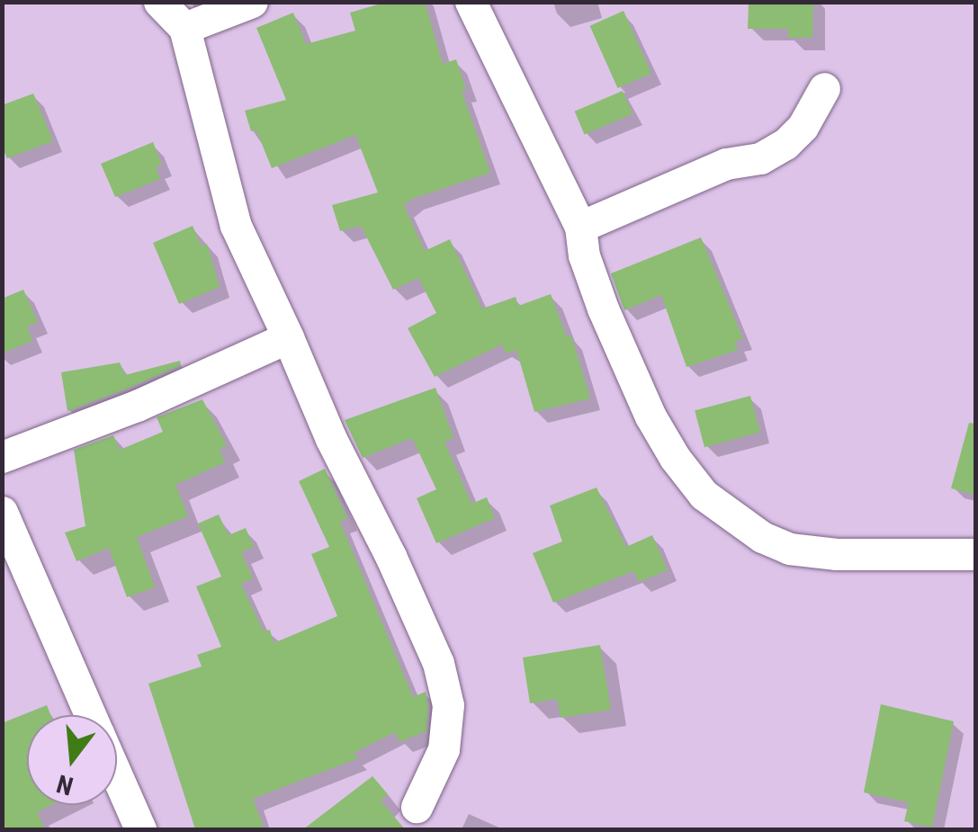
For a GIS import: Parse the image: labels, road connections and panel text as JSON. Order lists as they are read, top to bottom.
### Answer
{
  "north": "bottom"
}
